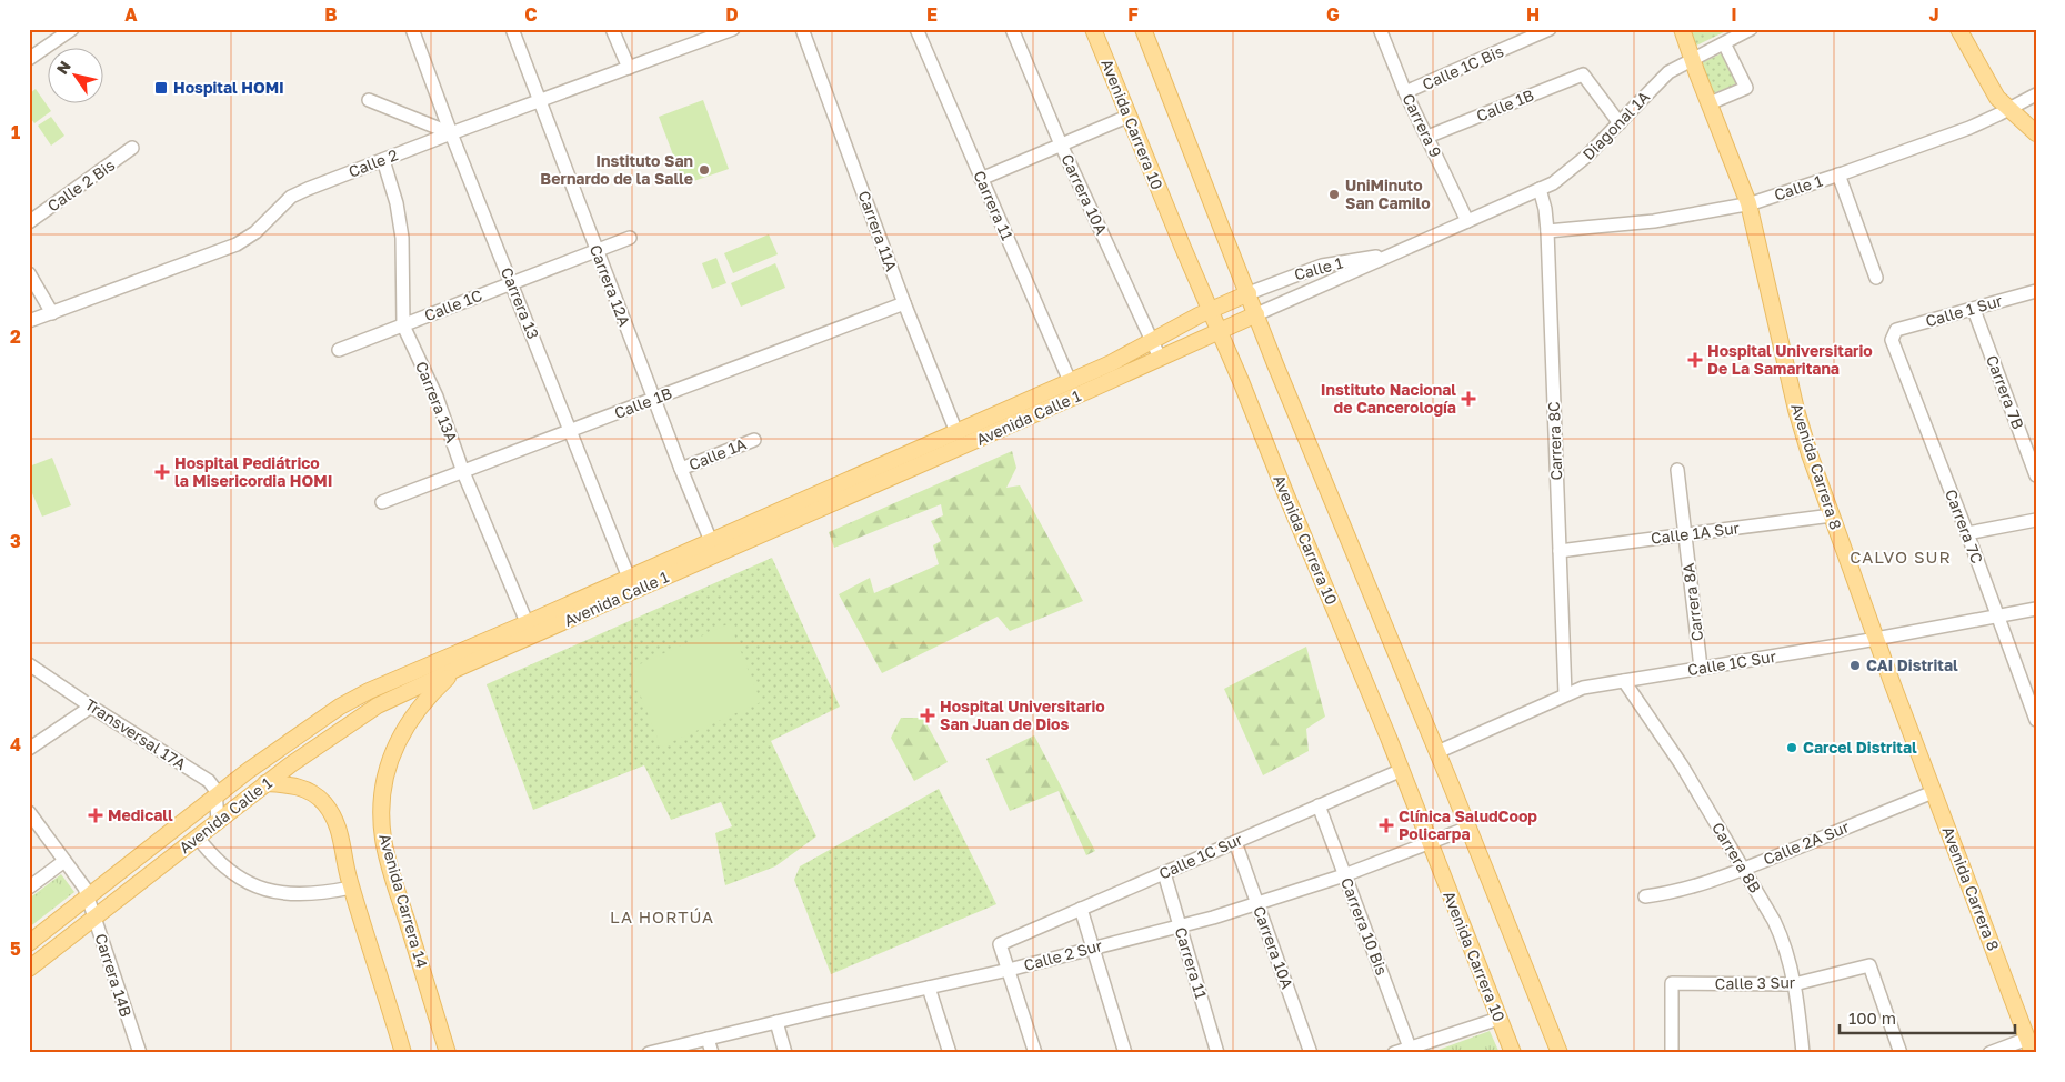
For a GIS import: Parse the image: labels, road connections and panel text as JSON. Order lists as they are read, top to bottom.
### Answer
{
  "streets": {
    "main road": [
      "Avenida Carrera 10",
      "Avenida Calle 1",
      "Avenida Carrera 8",
      "Avenida Carrera 14"
    ],
    "street": [
      "Calle 1C Bis",
      "Calle 1B",
      "Carrera 9",
      "Diagonal 1A",
      "Calle 2",
      "Calle 2 Bis",
      "Calle 1",
      "Carrera 10A",
      "Carrera 11",
      "Carrera 11A",
      "Carrera 12A",
      "Carrera 13",
      "Calle 1C",
      "Calle 1 Sur",
      "Carrera 7B",
      "Carrera 13A",
      "Carrera 8C",
      "Calle 1A",
      "Carrera 7C",
      "Calle 1A Sur",
      "Carrera 8A",
      "Calle 1C Sur",
      "Transversal 17A",
      "Calle 2A Sur",
      "Carrera 8B",
      "Carrera 10 Bis",
      "Calle 2 Sur",
      "Carrera 14B",
      "Calle 3 Sur"
    ]
  },
  "crossings": [
    ["Calle 1C Bis", "Carrera 9"],
    ["Calle 1B", "Carrera 9"],
    ["Calle 1B", "Diagonal 1A"],
    ["Calle 1B", "Carrera 11A"],
    ["Calle 1B", "Carrera 12A"],
    ["Calle 1B", "Carrera 13"],
    ["Calle 1B", "Carrera 13A"],
    ["Avenida Carrera 10", "Avenida Calle 1"],
    ["Avenida Carrera 10", "Calle 1C Sur"],
    ["Avenida Carrera 10", "Calle 2 Sur"],
    ["Carrera 9", "Calle 1"],
    ["Diagonal 1A", "Calle 1"],
    ["Diagonal 1A", "Carrera 8C"],
    ["Diagonal 1A", "Avenida Carrera 8"],
    ["Calle 2", "Carrera 12A"],
    ["Calle 2", "Carrera 13"],
    ["Calle 2", "Carrera 13A"],
    ["Calle 1", "Avenida Calle 1"],
    ["Calle 1", "Carrera 8C"],
    ["Calle 1", "Avenida Carrera 8"],
    ["Carrera 10A", "Avenida Calle 1"],
    ["Carrera 10A", "Calle 1C Sur"],
    ["Carrera 10A", "Calle 2 Sur"],
    ["Carrera 11", "Avenida Calle 1"],
    ["Carrera 11", "Calle 1C Sur"],
    ["Carrera 11", "Calle 2 Sur"],
    ["Carrera 11A", "Avenida Calle 1"],
    ["Carrera 12A", "Calle 1C"],
    ["Carrera 12A", "Avenida Calle 1"],
    ["Carrera 12A", "Calle 1A"],
    ["Carrera 13", "Calle 1C"],
    ["Carrera 13", "Avenida Calle 1"],
    ["Calle 1C", "Carrera 13A"],
    ["Calle 1 Sur", "Carrera 7B"],
    ["Calle 1 Sur", "Carrera 7C"],
    ["Carrera 13A", "Avenida Calle 1"],
    ["Avenida Calle 1", "Transversal 17A"],
    ["Avenida Calle 1", "Avenida Carrera 14"],
    ["Avenida Calle 1", "Carrera 14B"],
    ["Carrera 8C", "Calle 1A Sur"],
    ["Carrera 8C", "Calle 1C Sur"],
    ["Avenida Carrera 8", "Calle 1A Sur"],
    ["Avenida Carrera 8", "Calle 1C Sur"],
    ["Avenida Carrera 8", "Calle 2A Sur"],
    ["Carrera 7C", "Calle 1C Sur"],
    ["Calle 1A Sur", "Carrera 8A"],
    ["Carrera 8A", "Calle 1C Sur"],
    ["Calle 1C Sur", "Carrera 8B"],
    ["Calle 1C Sur", "Carrera 10 Bis"],
    ["Calle 1C Sur", "Calle 2 Sur"],
    ["Calle 2A Sur", "Carrera 8B"],
    ["Carrera 8B", "Calle 3 Sur"],
    ["Carrera 10 Bis", "Calle 2 Sur"]
  ],
  "districts": ["CALVO SUR", "LA HORTÚA"],
  "places": {
    "transit": ["Hospital HOMI"],
    "other": [
      "Instituto San Bernardo de la Salle",
      "UniMinuto San Camilo",
      "CAI Distrital",
      "Carcel Distrital"
    ],
    "health": [
      "Hospital Universitario De La Samaritana",
      "Instituto Nacional de Cancerología",
      "Hospital Pediátrico la Misericordia HOMI",
      "Hospital Universitario San Juan de Dios",
      "Medicall",
      "Clínica SaludCoop Policarpa"
    ]
  },
  "scale_bar": "100 m",
  "north": "top left",
  "grid": {
    "columns": [
      "A",
      "B",
      "C",
      "D",
      "E",
      "F",
      "G",
      "H",
      "I",
      "J"
    ],
    "rows": [
      "1",
      "2",
      "3",
      "4",
      "5"
    ]
  }
}
